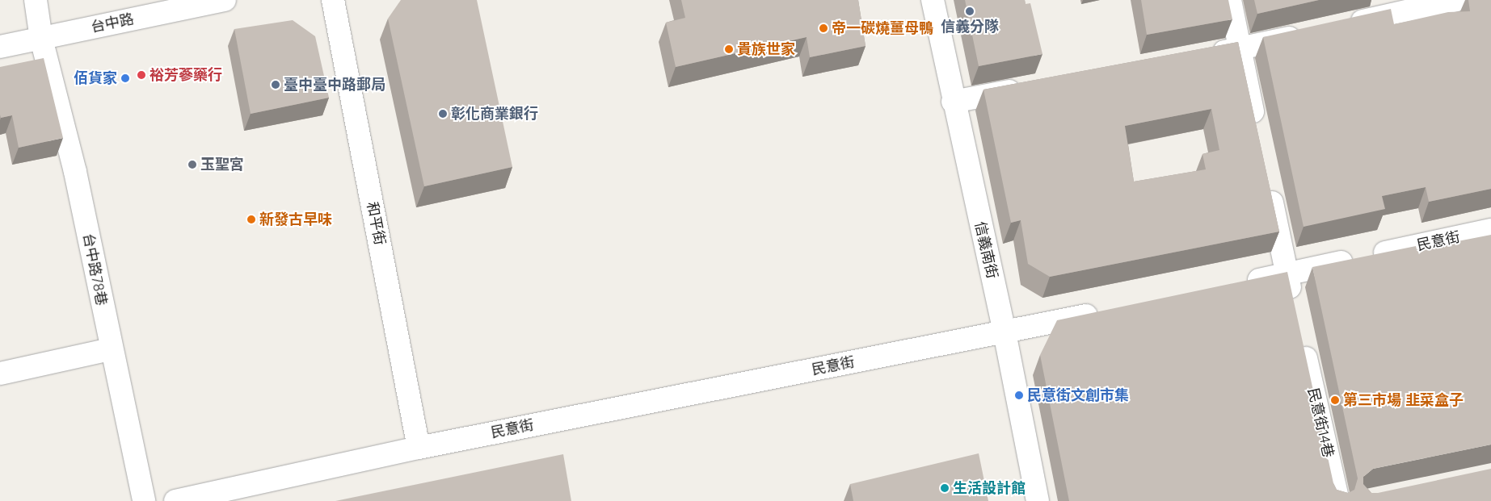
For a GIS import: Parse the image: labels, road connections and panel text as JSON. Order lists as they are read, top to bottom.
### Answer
{
  "streets": {
    "street": [
      "台中路",
      "和平街",
      "民意街",
      "信義南街",
      "台中路78巷",
      "民意街14巷"
    ]
  },
  "crossings": [
    ["台中路", "台中路78巷"],
    ["和平街", "民意街"],
    ["民意街", "信義南街"]
  ],
  "places": [
    "信義分隊",
    "帝一碳燒薑母鴨",
    "貴族世家",
    "裕芳蔘藥行",
    "佰貨家",
    "臺中臺中路郵局",
    "彰化商業銀行",
    "玉聖宮",
    "新發古早味",
    "民意街文創市集",
    "第三市場 韭菜盒子",
    "生活設計館"
  ]
}
